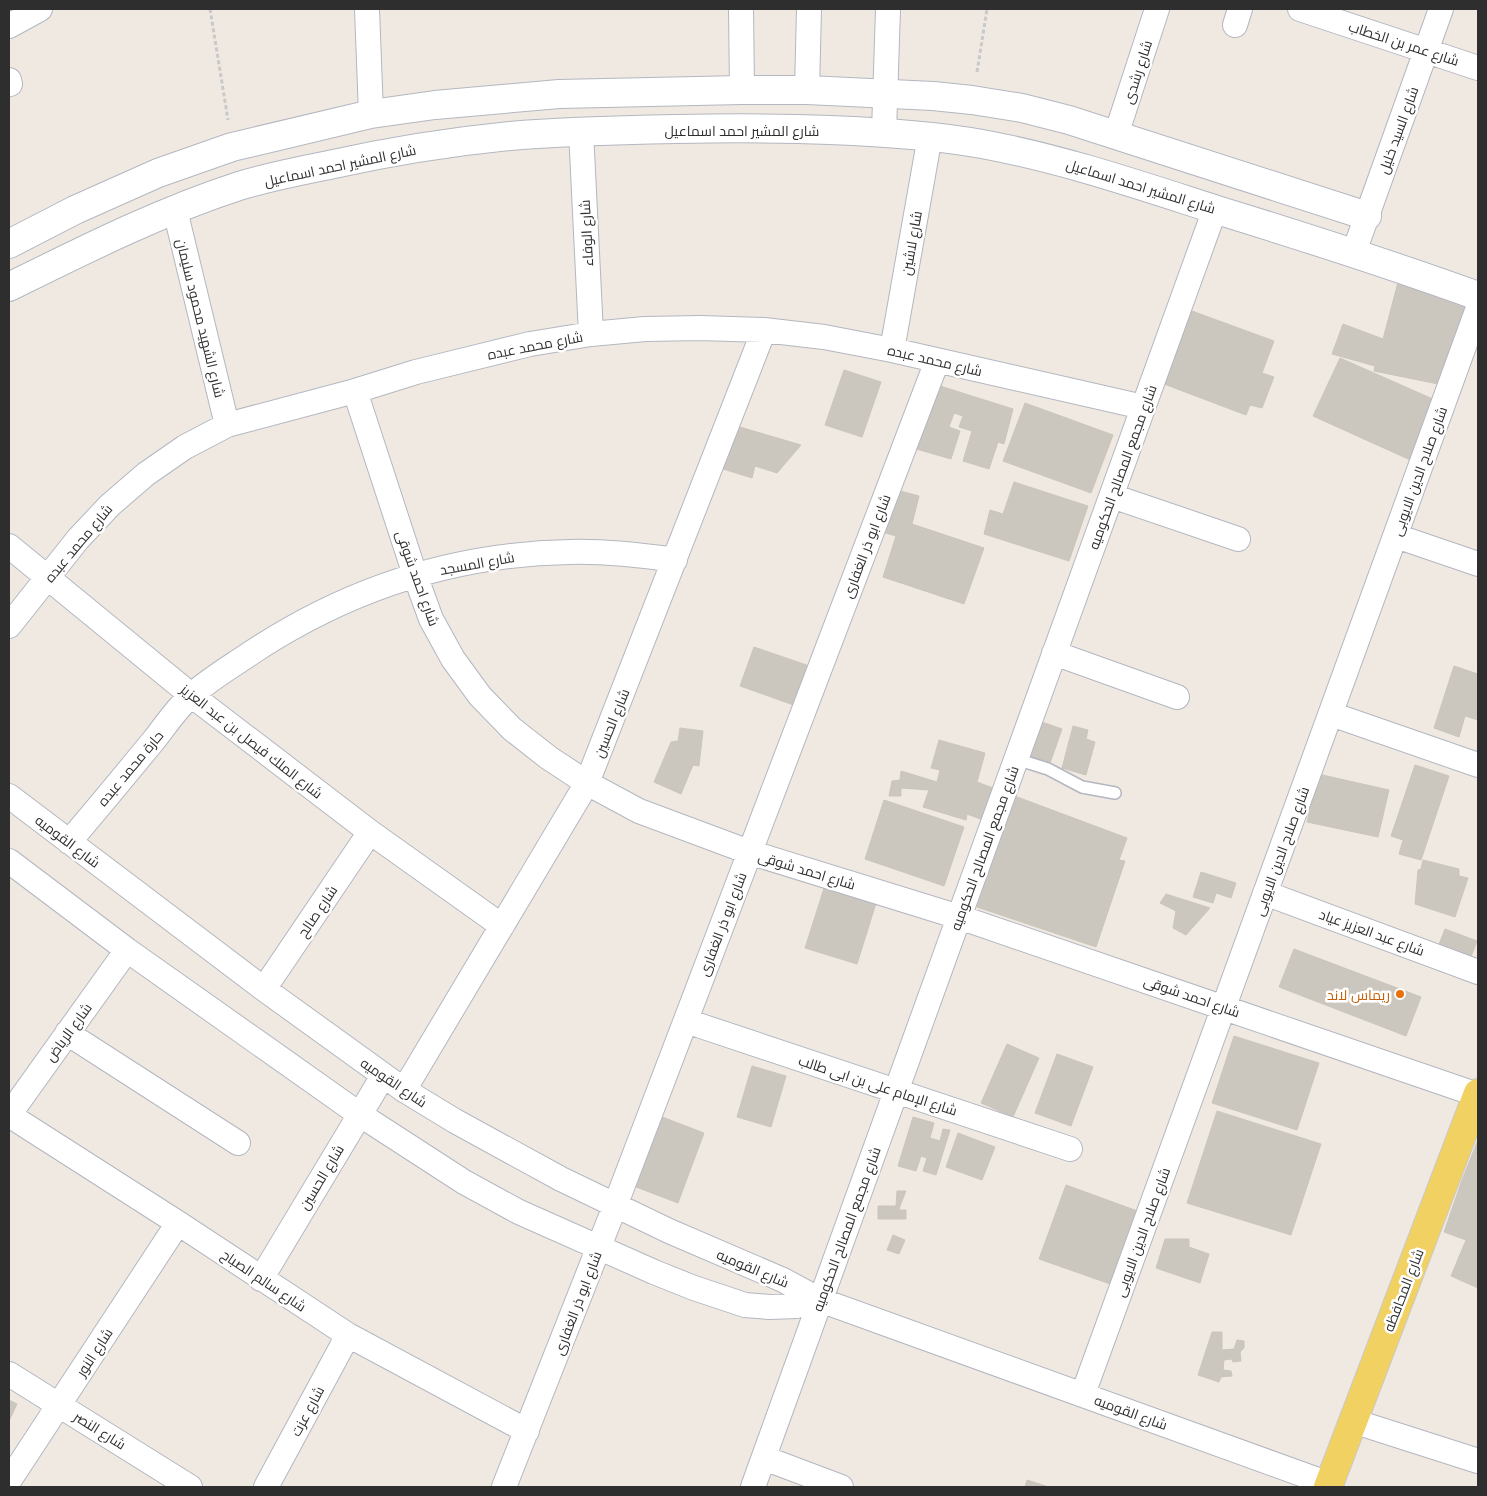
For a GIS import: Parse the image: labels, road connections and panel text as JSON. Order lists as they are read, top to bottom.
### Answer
{
  "streets": {
    "main road": ["شارع المحافظه"],
    "street": [
      "شارع عمر بن الخطاب",
      "شارع رشدى",
      "شارع المشير احمد اسماعيل",
      "شارع السيد خليل",
      "شارع الوفاء",
      "شارع لاشين",
      "شارع الشهيد محمود سليمان",
      "شارع محمد عبده",
      "شارع مجمع المصالح الحكوميه",
      "شارع صلاح الدين الايوبى",
      "شارع ابو ذر الغفارى",
      "شارع المسجد",
      "شارع احمد شوقى",
      "شارع الحسين",
      "شارع الملك فيصل بن عبد العزيز",
      "حارة محمد عبده",
      "شارع القوميه",
      "شارع صالح",
      "شارع عبد العزيز عياد",
      "شارع الرياض",
      "شارع الإمام على بن ابى طالب",
      "شارع سالم الصباح",
      "شارع النور",
      "شارع عزت",
      "شارع النصر"
    ]
  },
  "crossings": [
    ["شارع عمر بن الخطاب", "شارع السيد خليل"],
    ["شارع المشير احمد اسماعيل", "شارع السيد خليل"],
    ["شارع المشير احمد اسماعيل", "شارع الوفاء"],
    ["شارع المشير احمد اسماعيل", "شارع لاشين"],
    ["شارع المشير احمد اسماعيل", "شارع الشهيد محمود سليمان"],
    ["شارع المشير احمد اسماعيل", "شارع مجمع المصالح الحكوميه"],
    ["شارع الوفاء", "شارع محمد عبده"],
    ["شارع لاشين", "شارع محمد عبده"],
    ["شارع الشهيد محمود سليمان", "شارع محمد عبده"],
    ["شارع محمد عبده", "شارع مجمع المصالح الحكوميه"],
    ["شارع محمد عبده", "شارع ابو ذر الغفارى"],
    ["شارع محمد عبده", "شارع احمد شوقى"],
    ["شارع محمد عبده", "شارع الحسين"],
    ["شارع محمد عبده", "شارع الملك فيصل بن عبد العزيز"],
    ["شارع مجمع المصالح الحكوميه", "شارع احمد شوقى"],
    ["شارع مجمع المصالح الحكوميه", "شارع القوميه"],
    ["شارع مجمع المصالح الحكوميه", "شارع الإمام على بن ابى طالب"],
    ["شارع صلاح الدين الايوبى", "شارع احمد شوقى"],
    ["شارع صلاح الدين الايوبى", "شارع القوميه"],
    ["شارع صلاح الدين الايوبى", "شارع عبد العزيز عياد"],
    ["شارع ابو ذر الغفارى", "شارع احمد شوقى"],
    ["شارع ابو ذر الغفارى", "شارع القوميه"],
    ["شارع ابو ذر الغفارى", "شارع الإمام على بن ابى طالب"],
    ["شارع ابو ذر الغفارى", "شارع سالم الصباح"],
    ["شارع المسجد", "شارع احمد شوقى"],
    ["شارع المسجد", "شارع الحسين"],
    ["شارع المسجد", "شارع الملك فيصل بن عبد العزيز"],
    ["شارع المسجد", "حارة محمد عبده"],
    ["شارع احمد شوقى", "شارع الحسين"],
    ["شارع احمد شوقى", "شارع المحافظه"],
    ["شارع الحسين", "شارع الملك فيصل بن عبد العزيز"],
    ["شارع الحسين", "شارع القوميه"],
    ["شارع الحسين", "شارع سالم الصباح"],
    ["شارع الملك فيصل بن عبد العزيز", "حارة محمد عبده"],
    ["شارع الملك فيصل بن عبد العزيز", "شارع صالح"],
    ["حارة محمد عبده", "شارع القوميه"],
    ["شارع القوميه", "شارع صالح"],
    ["شارع القوميه", "شارع الرياض"],
    ["شارع القوميه", "شارع المحافظه"],
    ["شارع الرياض", "شارع سالم الصباح"],
    ["شارع سالم الصباح", "شارع النور"],
    ["شارع سالم الصباح", "شارع عزت"],
    ["شارع النور", "شارع النصر"]
  ],
  "places": ["ريماس لاند"]
}
